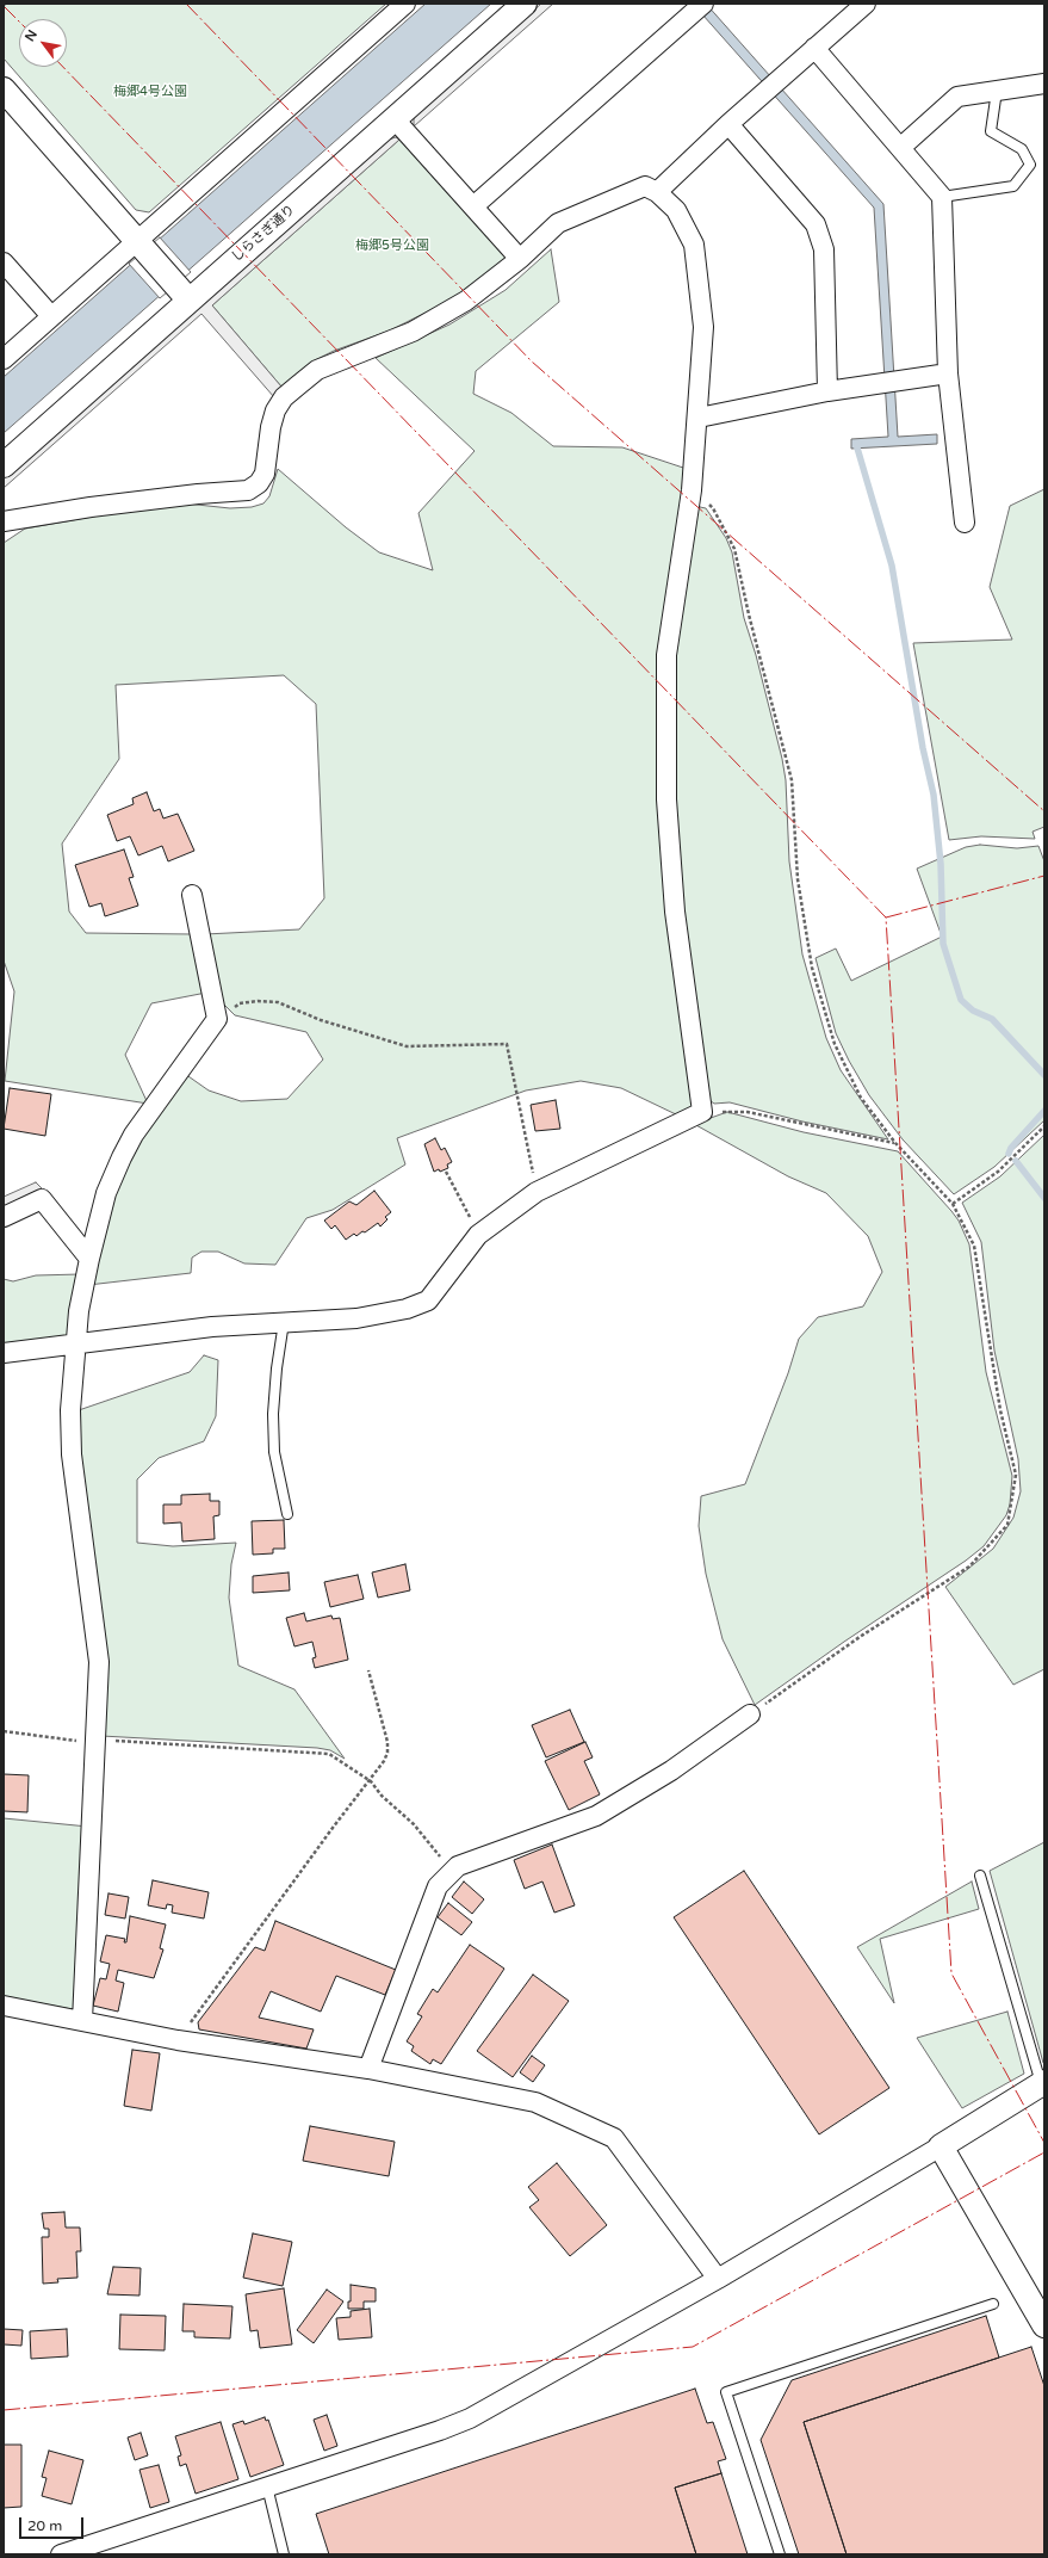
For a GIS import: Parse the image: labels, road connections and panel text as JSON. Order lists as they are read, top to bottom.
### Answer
{
  "streets": {
    "street": ["しらさぎ通り"]
  },
  "parks": ["梅郷4号公園", "梅郷5号公園"],
  "scale_bar": "20 m",
  "north": "top left"
}
